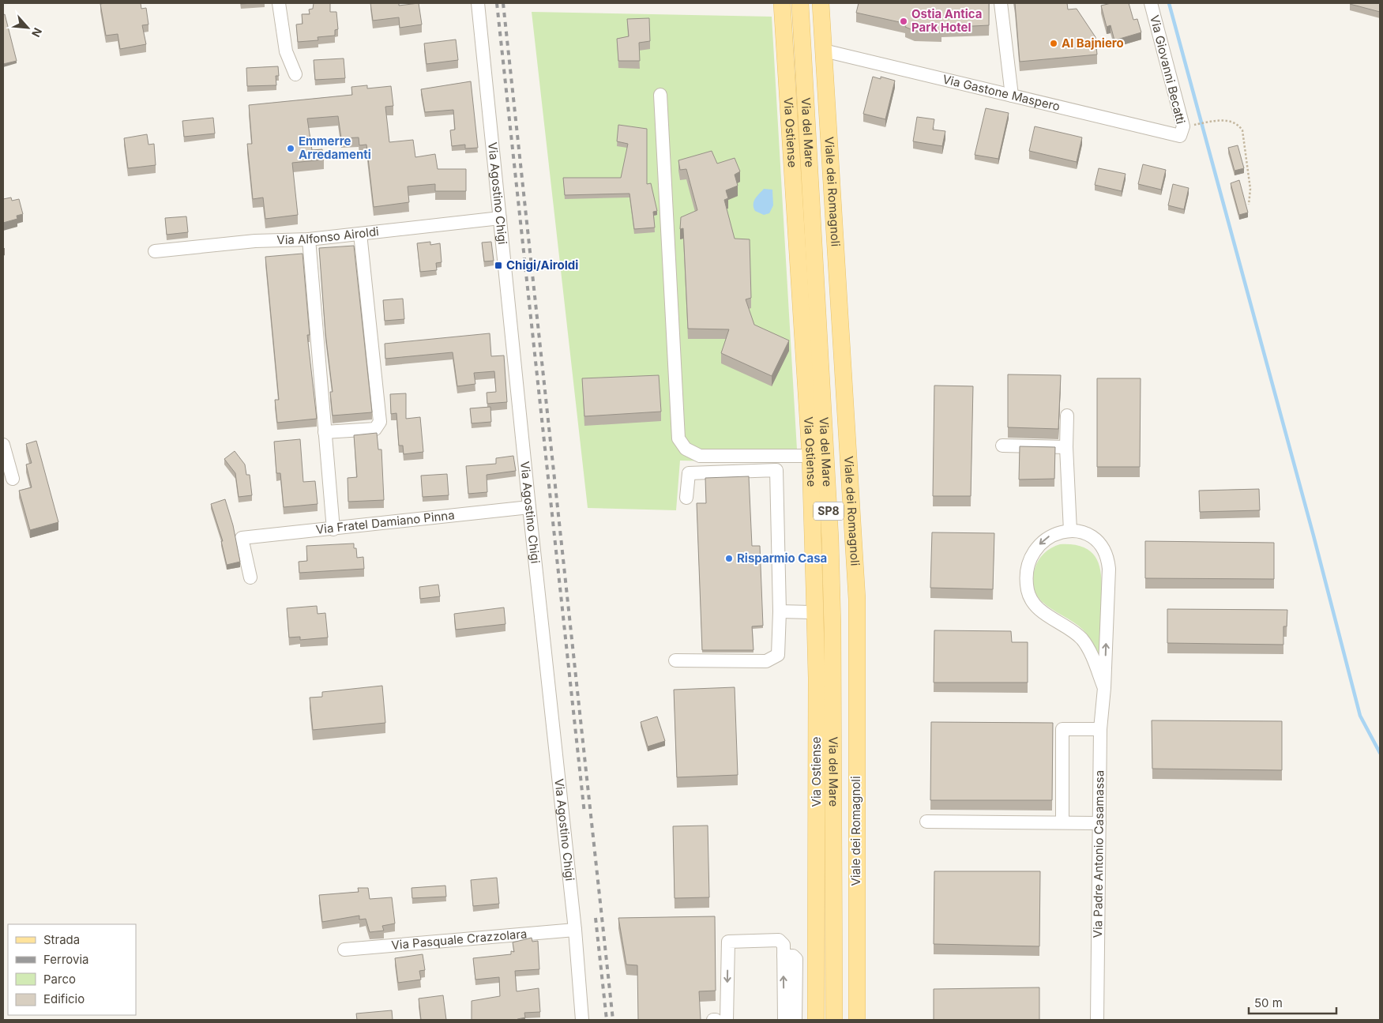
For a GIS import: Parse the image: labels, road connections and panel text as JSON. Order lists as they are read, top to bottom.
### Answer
{
  "streets": {
    "main road": [
      "Via Ostiense",
      "Via del Mare",
      "Viale dei Romagnoli",
      "SP8"
    ],
    "street": [
      "Via Giovanni Becatti",
      "Via Gastone Maspero",
      "Via Agostino Chigi",
      "Via Alfonso Airoldi",
      "Via Fratel Damiano Pinna",
      "Via Padre Antonio Casamassa",
      "Via Pasquale Crazzolara"
    ]
  },
  "crossings": [
    ["Via Giovanni Becatti", "Via Gastone Maspero"],
    ["Via Gastone Maspero", "Viale dei Romagnoli"],
    ["Via Agostino Chigi", "Via Alfonso Airoldi"],
    ["Via Agostino Chigi", "Via Fratel Damiano Pinna"],
    ["Via Agostino Chigi", "Via Pasquale Crazzolara"]
  ],
  "places": {
    "other": [
      "Ostia Antica Park Hotel",
      "Al Bajniero",
      "Emmerre Arredamenti",
      "Risparmio Casa"
    ],
    "transit": ["Chigi/Airoldi"]
  },
  "legend": [
    "Strada",
    "Ferrovia",
    "Parco",
    "Edificio"
  ],
  "scale_bar": "50 m",
  "north": "bottom right"
}
